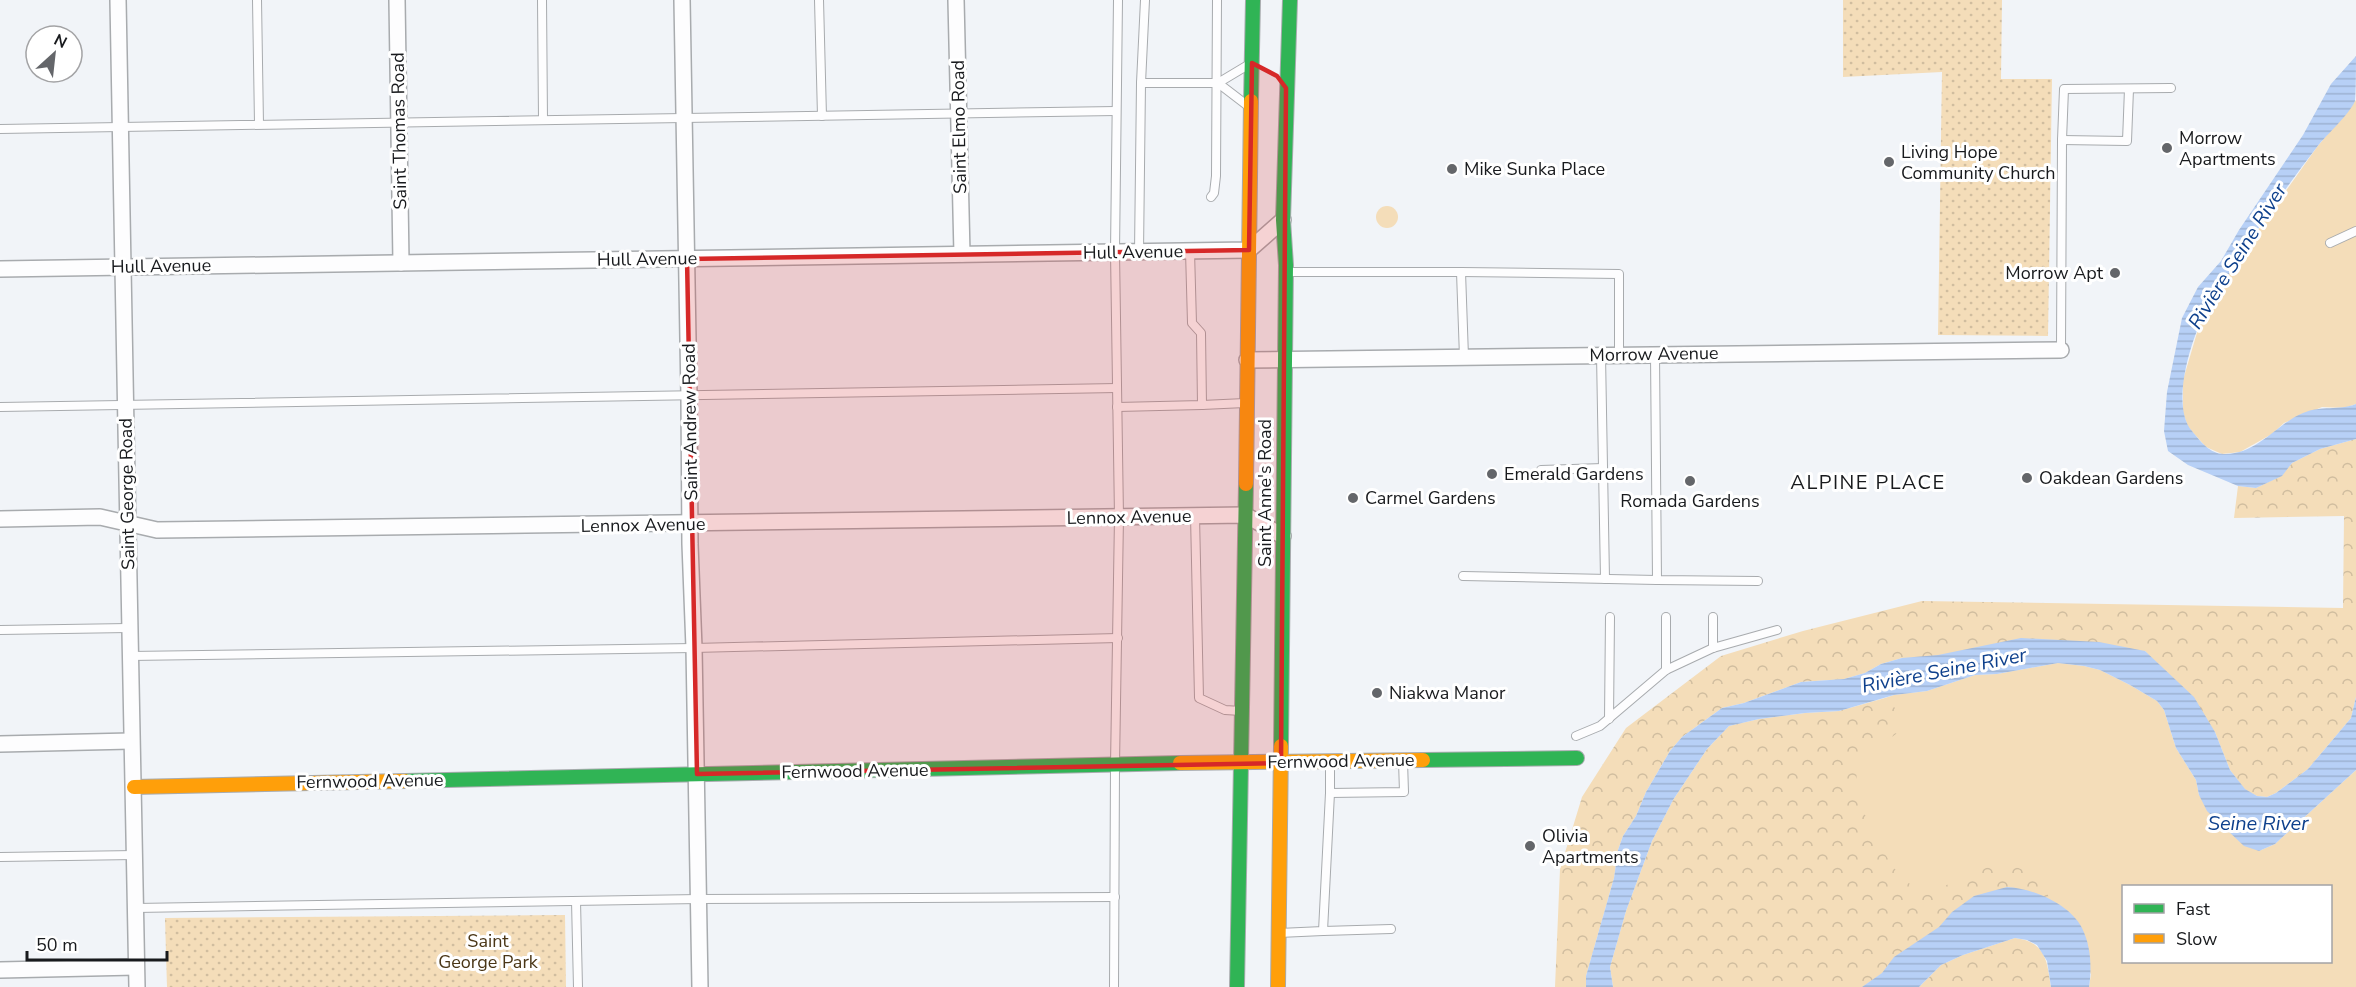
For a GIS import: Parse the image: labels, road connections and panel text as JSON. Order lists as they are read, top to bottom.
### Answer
{
  "streets": {
    "main road": ["Saint Anne's Road", "Fernwood Avenue"],
    "street": [
      "Saint Elmo Road",
      "Saint Thomas Road",
      "Hull Avenue",
      "Morrow Avenue",
      "Saint Andrew Road",
      "Saint George Road",
      "Lennox Avenue"
    ]
  },
  "crossings": [
    ["Saint Elmo Road", "Hull Avenue"],
    ["Saint Thomas Road", "Hull Avenue"],
    ["Hull Avenue", "Saint Andrew Road"],
    ["Hull Avenue", "Saint Anne's Road"],
    ["Hull Avenue", "Saint George Road"],
    ["Morrow Avenue", "Saint Anne's Road"],
    ["Saint Andrew Road", "Lennox Avenue"],
    ["Saint Andrew Road", "Fernwood Avenue"],
    ["Saint Anne's Road", "Lennox Avenue"],
    ["Saint Anne's Road", "Fernwood Avenue"],
    ["Saint George Road", "Lennox Avenue"],
    ["Saint George Road", "Fernwood Avenue"]
  ],
  "districts": ["ALPINE PLACE"],
  "water": ["Rivière Seine River", "Seine River"],
  "parks": ["Saint George Park"],
  "places": [
    "Morrow Apartments",
    "Living Hope Community Church",
    "Mike Sunka Place",
    "Morrow Apt",
    "Emerald Gardens",
    "Oakdean Gardens",
    "Romada Gardens",
    "Carmel Gardens",
    "Niakwa Manor",
    "Olivia Apartments"
  ],
  "legend": ["Fast", "Slow"],
  "scale_bar": "50 m",
  "north": "top right"
}
